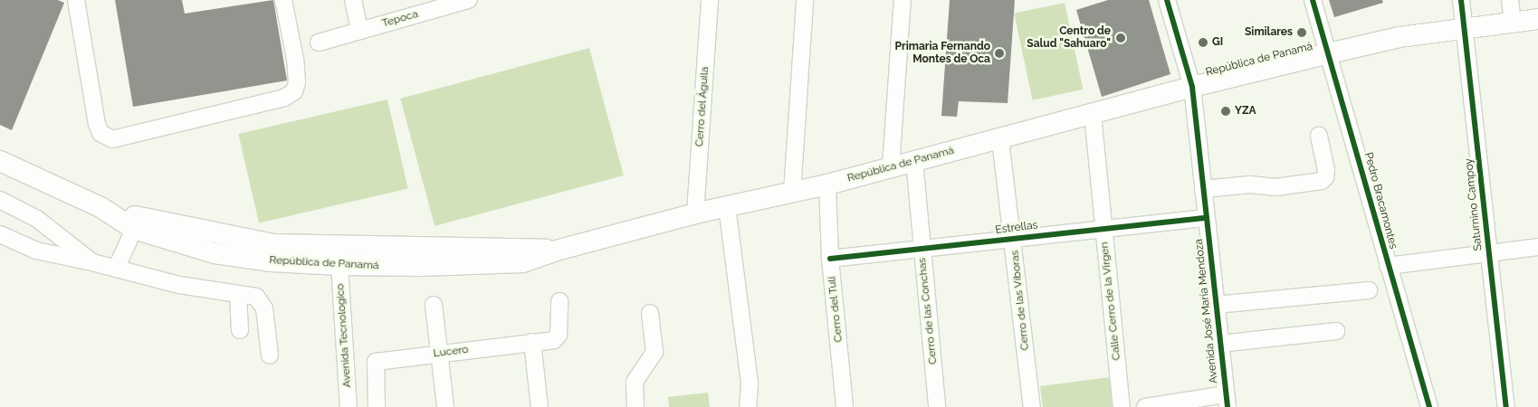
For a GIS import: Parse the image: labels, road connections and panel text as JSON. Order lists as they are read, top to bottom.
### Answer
{
  "streets": {
    "main road": ["República de Panamá"],
    "street": [
      "Tepoca",
      "Cerro del Águila",
      "Pedro Bracamontes",
      "Saturnino Campoy",
      "Estrellas",
      "Cerro de las Víboras",
      "Calle Cerro de la Virgen",
      "Cerro del Tuli",
      "Cerro de las Conchas",
      "Avenida José María Mendoza",
      "Avenida Tecnologico",
      "Lucero"
    ]
  },
  "crossings": [
    ["República de Panamá", "Cerro del Águila"],
    ["República de Panamá", "Pedro Bracamontes"],
    ["República de Panamá", "Saturnino Campoy"],
    ["República de Panamá", "Cerro de las Víboras"],
    ["República de Panamá", "Calle Cerro de la Virgen"],
    ["República de Panamá", "Cerro del Tuli"],
    ["República de Panamá", "Cerro de las Conchas"],
    ["República de Panamá", "Avenida José María Mendoza"],
    ["República de Panamá", "Avenida Tecnologico"],
    ["Estrellas", "Cerro de las Víboras"],
    ["Estrellas", "Calle Cerro de la Virgen"],
    ["Estrellas", "Cerro del Tuli"],
    ["Estrellas", "Cerro de las Conchas"],
    ["Estrellas", "Avenida José María Mendoza"]
  ],
  "places": [
    "Similares",
    "Centro de Salud \"Sahuaro\"",
    "GI",
    "Primaria Fernando Montes de Oca",
    "YZA"
  ]
}
